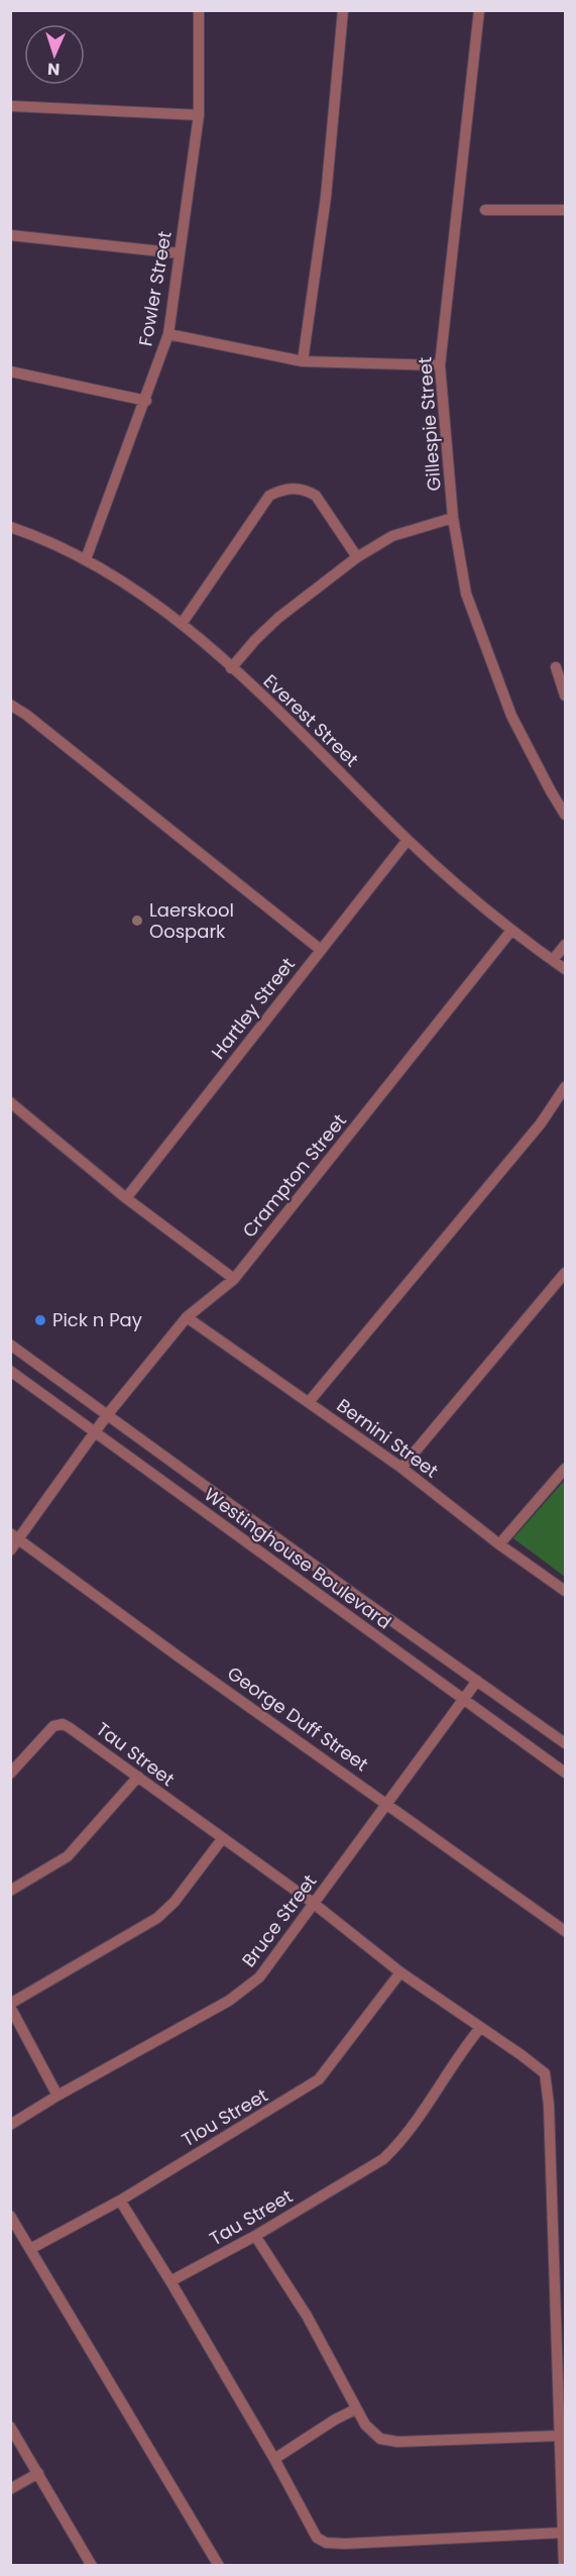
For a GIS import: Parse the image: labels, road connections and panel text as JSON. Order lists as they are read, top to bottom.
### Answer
{
  "streets": {
    "street": [
      "Fowler Street",
      "Gillespie Street",
      "Everest Street",
      "Hartley Street",
      "Crampton Street",
      "Bernini Street",
      "Westinghouse Boulevard",
      "George Duff Street",
      "Tau Street",
      "Bruce Street",
      "Tlou Street"
    ]
  },
  "crossings": [
    ["Fowler Street", "Everest Street"],
    ["Everest Street", "Hartley Street"],
    ["Everest Street", "Crampton Street"],
    ["Crampton Street", "Bernini Street"],
    ["Crampton Street", "Westinghouse Boulevard"],
    ["Crampton Street", "George Duff Street"],
    ["Westinghouse Boulevard", "Bruce Street"],
    ["George Duff Street", "Bruce Street"],
    ["Tau Street", "Bruce Street"],
    ["Tau Street", "Tlou Street"]
  ],
  "places": ["Laerskool Oospark", "Pick n Pay"],
  "north": "bottom"
}
